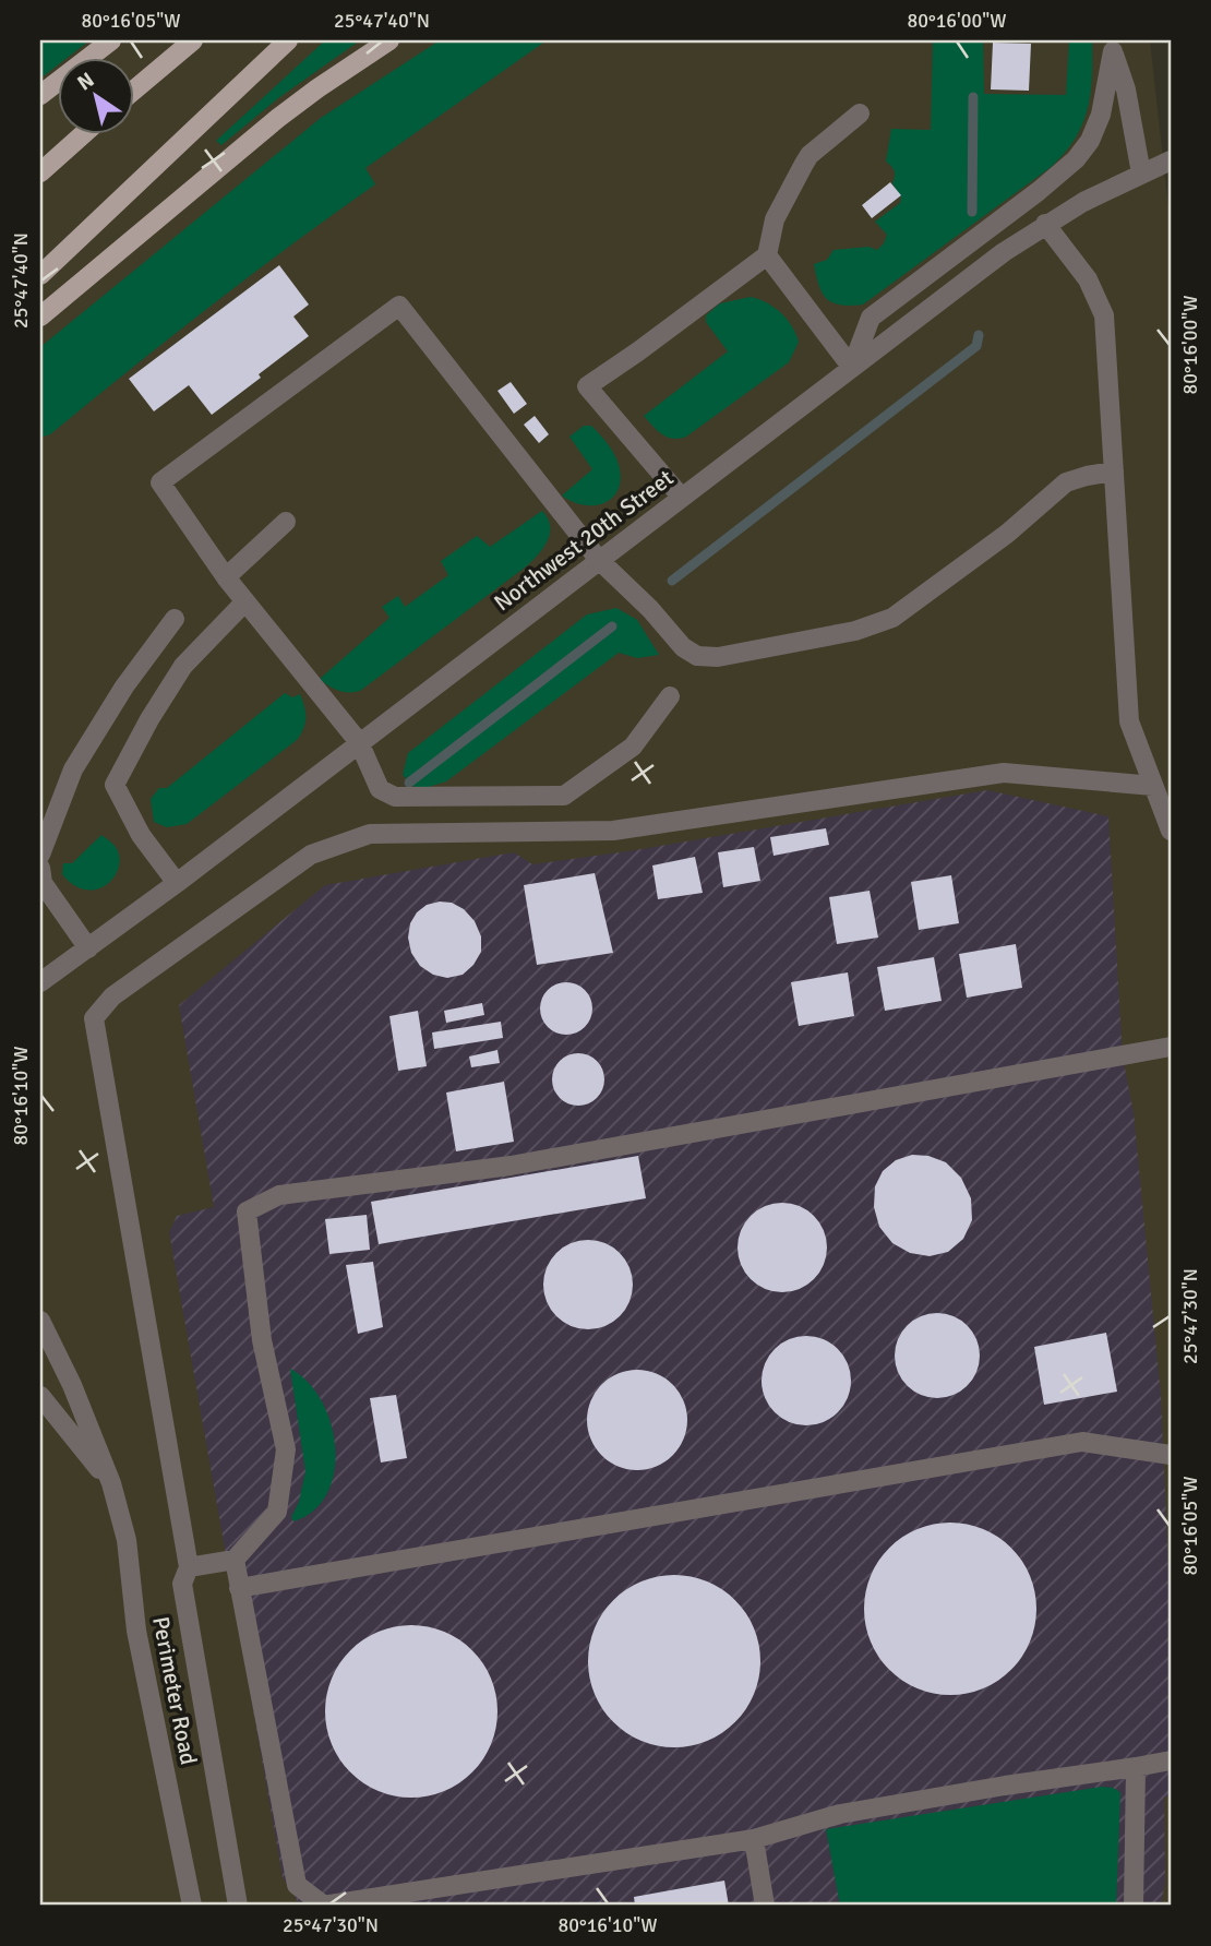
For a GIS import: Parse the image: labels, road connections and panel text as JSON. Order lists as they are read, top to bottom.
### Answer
{
  "streets": {
    "street": ["Northwest 20th Street", "Perimeter Road"]
  },
  "north": "top left",
  "coordinates": [
    "80°16'05\"W",
    "25°47'40\"N",
    "80°16'00\"W",
    "80°16'10\"W",
    "25°47'30\"N"
  ]
}
